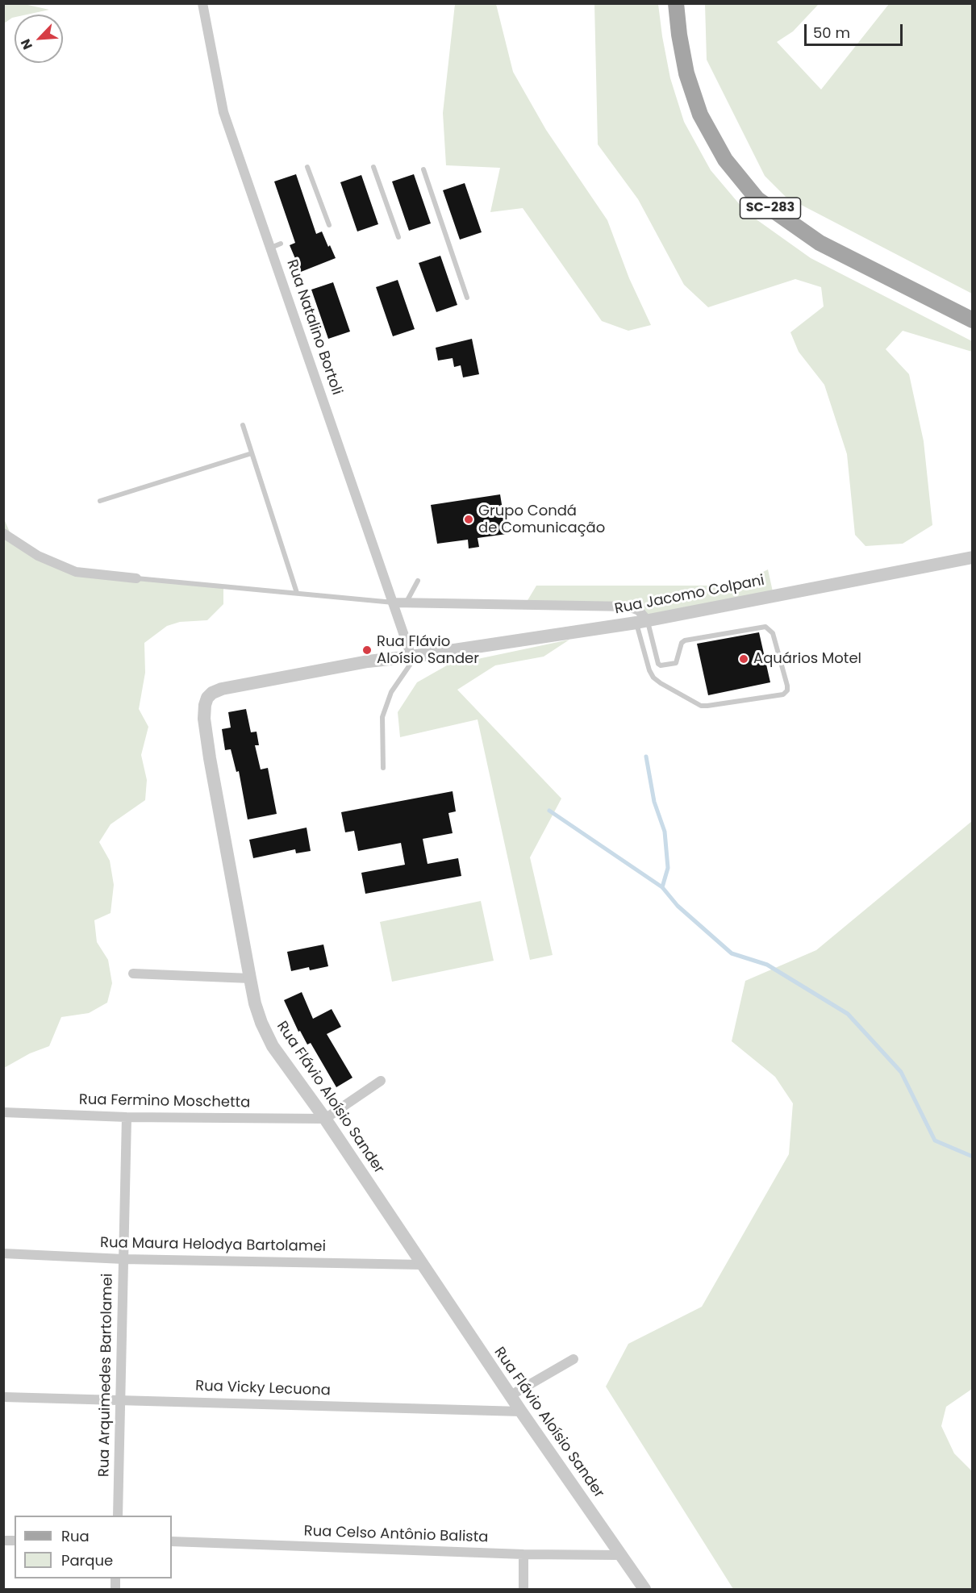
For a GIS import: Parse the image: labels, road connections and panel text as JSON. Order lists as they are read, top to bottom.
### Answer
{
  "streets": {
    "main road": ["SC-283"],
    "street": [
      "Rua Natalino Bortoli",
      "Rua Jacomo Colpani",
      "Rua Flávio Aloísio Sander",
      "Rua Fermino Moschetta",
      "Rua Maura Helodya Bartolamei",
      "Rua Arquimedes Bartolamei",
      "Rua Vicky Lecuona",
      "Rua Celso Antônio Balista"
    ]
  },
  "crossings": [
    ["Rua Natalino Bortoli", "Rua Jacomo Colpani"],
    ["Rua Natalino Bortoli", "Rua Flávio Aloísio Sander"],
    ["Rua Jacomo Colpani", "Rua Flávio Aloísio Sander"],
    ["Rua Flávio Aloísio Sander", "Rua Fermino Moschetta"],
    ["Rua Flávio Aloísio Sander", "Rua Maura Helodya Bartolamei"],
    ["Rua Flávio Aloísio Sander", "Rua Vicky Lecuona"],
    ["Rua Flávio Aloísio Sander", "Rua Celso Antônio Balista"],
    ["Rua Fermino Moschetta", "Rua Arquimedes Bartolamei"],
    ["Rua Maura Helodya Bartolamei", "Rua Arquimedes Bartolamei"],
    ["Rua Arquimedes Bartolamei", "Rua Vicky Lecuona"]
  ],
  "places": ["Grupo Condá de Comunicação", "Rua Flávio Aloísio Sander", "Aquários Motel"],
  "legend": ["Rua", "Parque"],
  "scale_bar": "50 m",
  "north": "bottom left"
}
